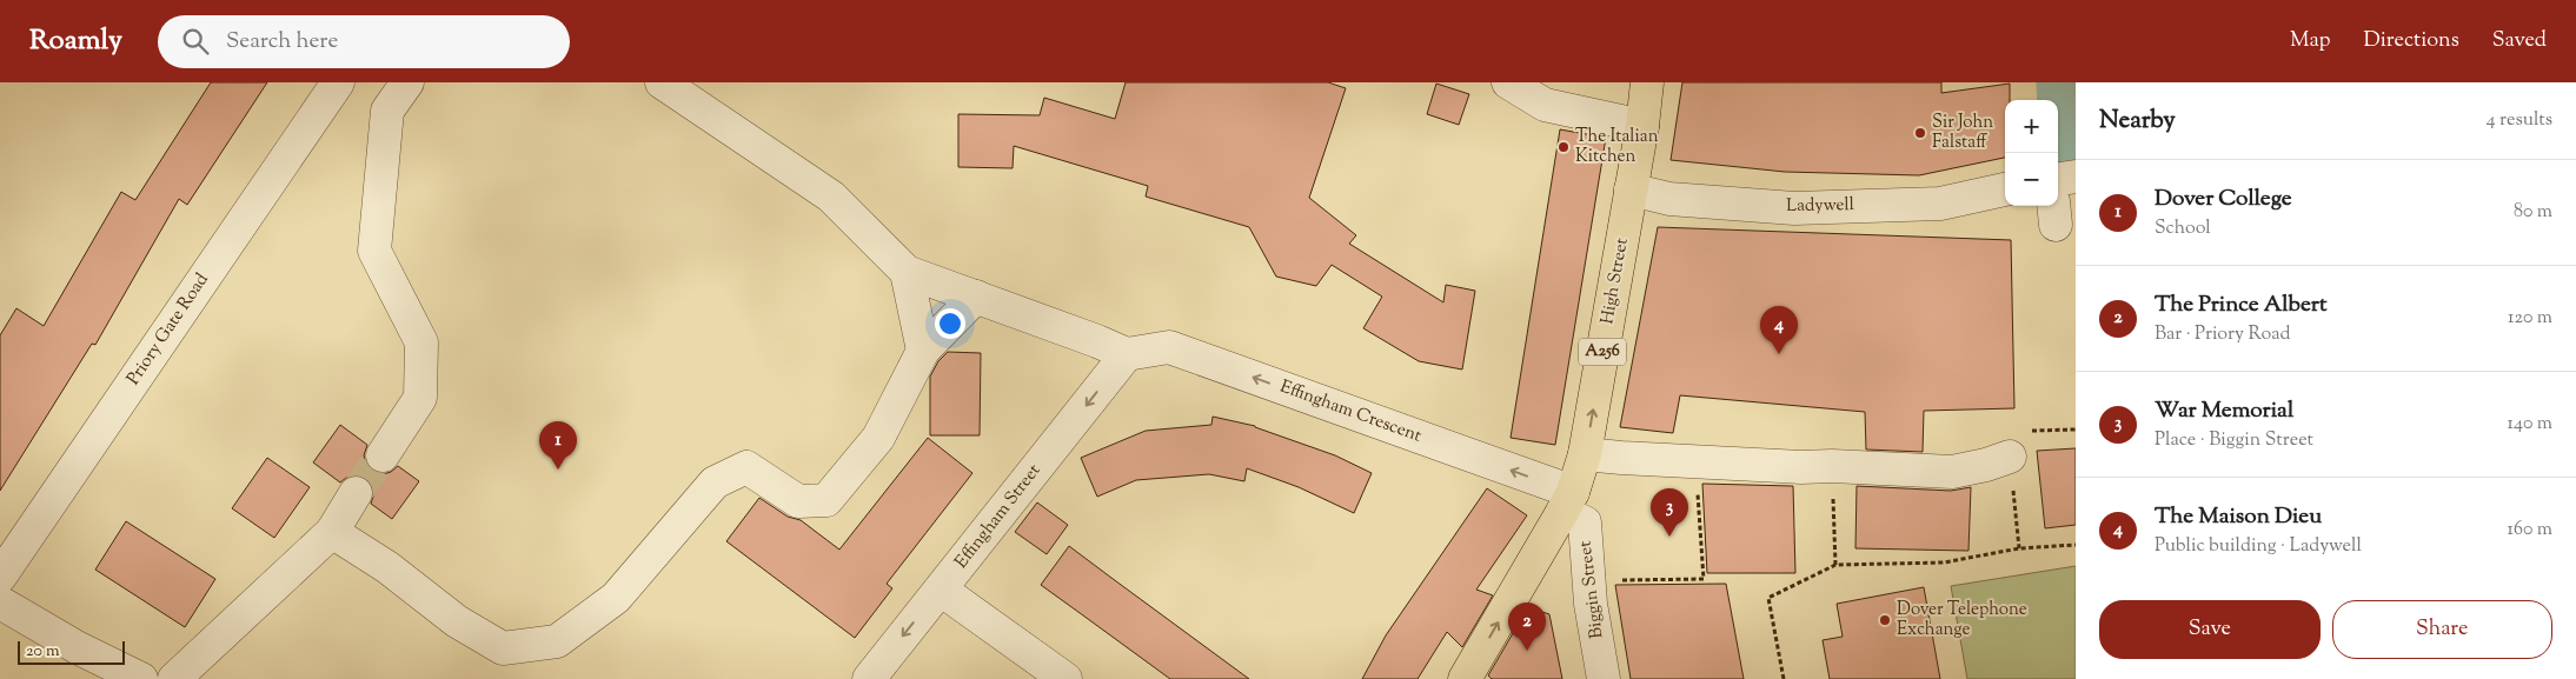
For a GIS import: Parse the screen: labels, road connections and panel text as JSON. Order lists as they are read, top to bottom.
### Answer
{
  "streets": {
    "main road": ["High Street", "A256"],
    "street": [
      "Ladywell",
      "Priory Gate Road",
      "Effingham Crescent",
      "Effingham Street",
      "Biggin Street"
    ]
  },
  "crossings": [
    ["Ladywell", "High Street"],
    ["High Street", "A256"],
    ["High Street", "Effingham Crescent"],
    ["High Street", "Biggin Street"],
    ["A256", "Effingham Crescent"],
    ["A256", "Biggin Street"],
    ["Effingham Crescent", "Effingham Street"],
    ["Effingham Crescent", "Biggin Street"]
  ],
  "one_way": ["High Street", "Effingham Crescent", "Effingham Street"],
  "places": ["Sir John Falstaff", "The Italian Kitchen", "Dover Telephone Exchange"],
  "scale_bar": "20 m",
  "page": {
    "header": "Roamly",
    "search": "Search here",
    "nav": ["Map", "Directions", "Saved"],
    "heading": ["Nearby", "4 results"],
    "map_buttons": ["+", "−"],
    "list": [
      {
        "mark": "1",
        "name": "Dover College",
        "note": "School",
        "value": "80 m"
      },
      {
        "mark": "2",
        "name": "The Prince Albert",
        "note": "Bar · Priory Road",
        "value": "120 m"
      },
      {
        "mark": "3",
        "name": "War Memorial",
        "note": "Place · Biggin Street",
        "value": "140 m"
      },
      {
        "mark": "4",
        "name": "The Maison Dieu",
        "note": "Public building · Ladywell",
        "value": "160 m"
      }
    ],
    "pins": [
      "4",
      "1",
      "3",
      "2"
    ],
    "buttons": ["Save", "Share"],
    "scale": "20 m"
  }
}
